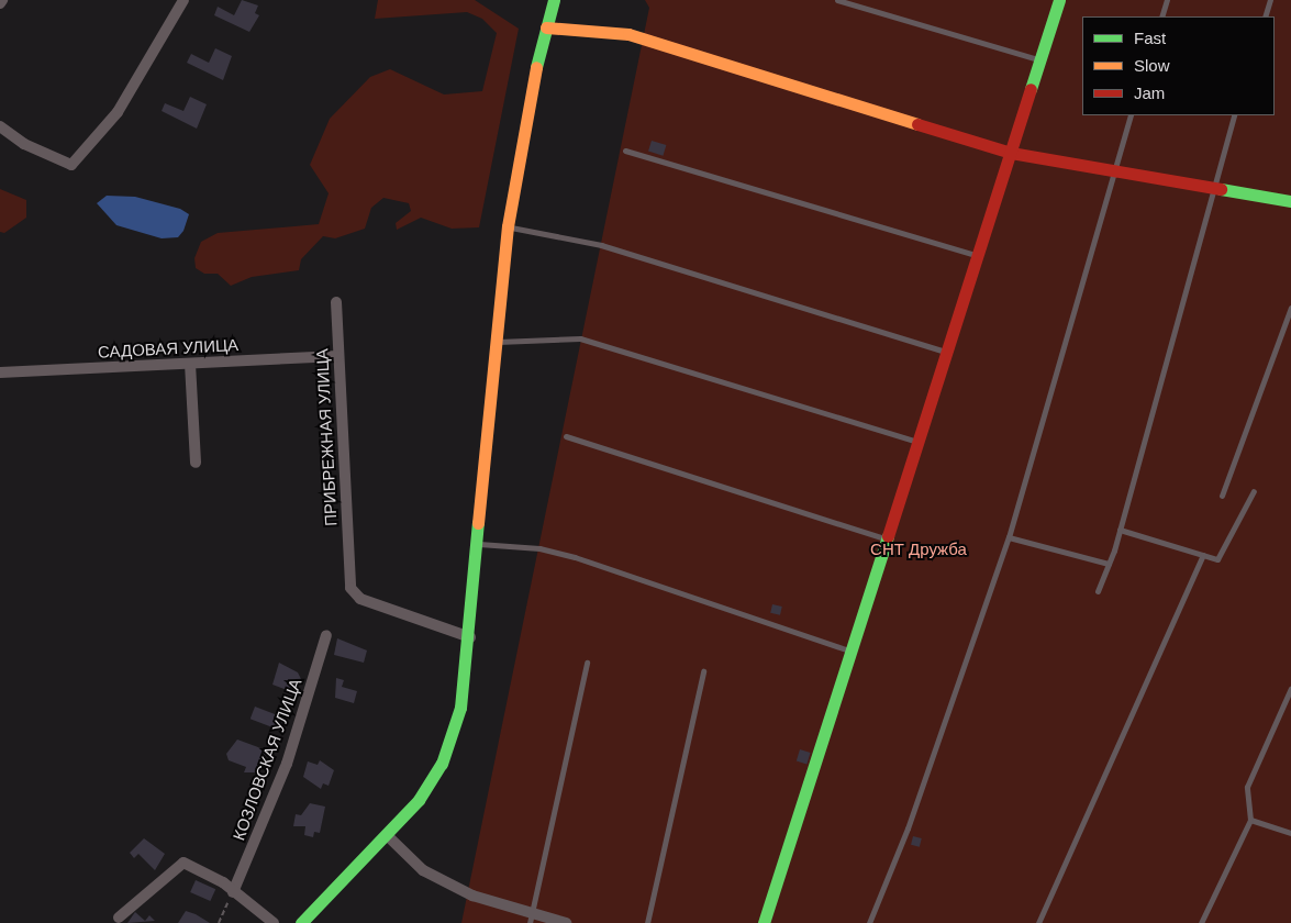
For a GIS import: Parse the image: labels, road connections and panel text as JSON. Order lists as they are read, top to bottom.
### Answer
{
  "streets": {
    "street": ["САДОВАЯ УЛИЦА", "ПРИБРЕЖНАЯ УЛИЦА", "КОЗЛОВСКАЯ УЛИЦА"]
  },
  "crossings": [
    ["САДОВАЯ УЛИЦА", "ПРИБРЕЖНАЯ УЛИЦА"]
  ],
  "parks": ["СНТ Дружба"],
  "legend": ["Fast", "Slow", "Jam"]
}
